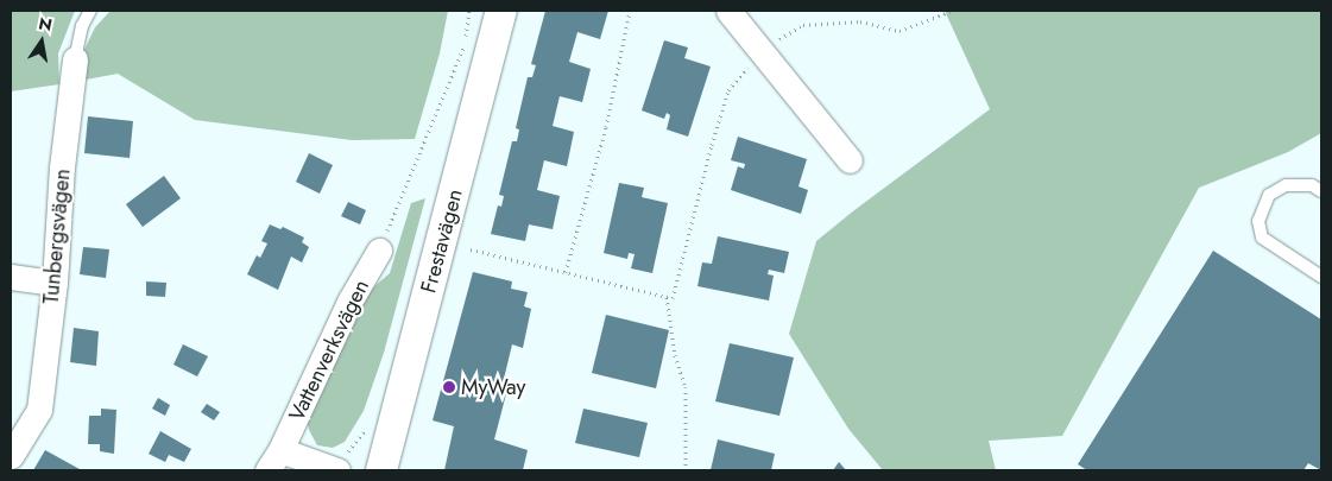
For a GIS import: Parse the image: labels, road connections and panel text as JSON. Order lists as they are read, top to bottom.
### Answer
{
  "streets": {
    "street": ["Tunbergsvägen", "Frestavägen", "Vattenverksvägen"]
  },
  "places": ["MyWay"],
  "north": "top"
}
